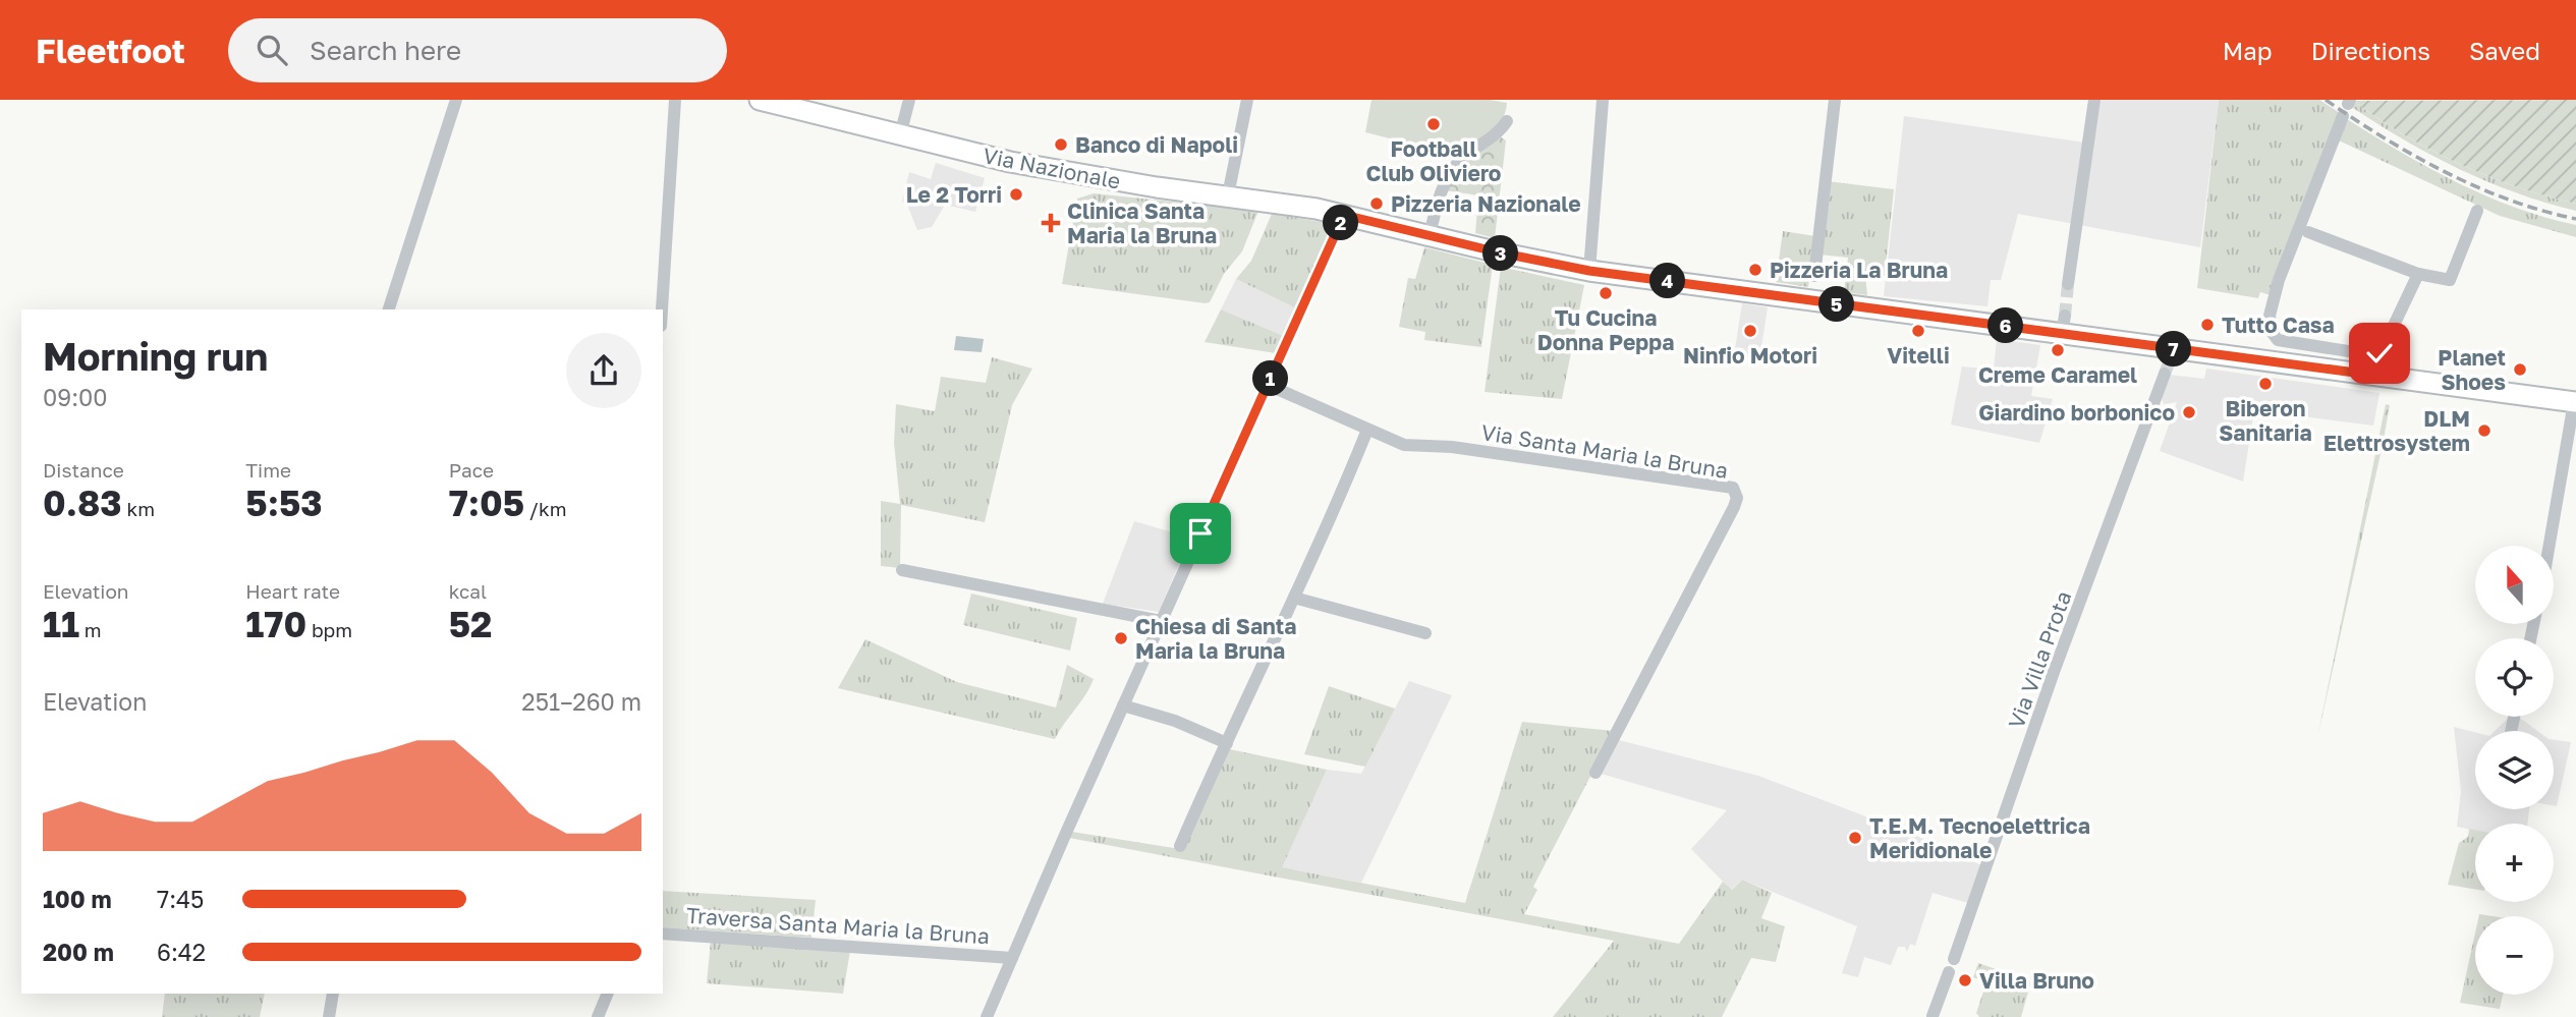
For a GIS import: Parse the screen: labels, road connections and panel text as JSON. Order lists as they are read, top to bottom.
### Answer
{
  "streets": {
    "main road": ["Via Nazionale"],
    "street": ["Via Santa Maria la Bruna", "Via Villa Prota", "Traversa Santa Maria la Bruna"]
  },
  "crossings": [
    ["Via Nazionale", "Via Villa Prota"]
  ],
  "places": {
    "other": [
      "Football Club Oliviero",
      "Banco di Napoli",
      "Le 2 Torri",
      "Pizzeria Nazionale",
      "Pizzeria La Bruna",
      "Tu Cucina Donna Peppa",
      "Tutto Casa",
      "Ninfio Motori",
      "Vitelli",
      "Creme Caramel",
      "Planet Shoes",
      "Biberon Sanitaria",
      "Giardino borbonico",
      "DLM Elettrosystem",
      "Chiesa di Santa Maria la Bruna",
      "T.E.M. Tecnoelettrica Meridionale",
      "Villa Bruno"
    ],
    "health": ["Clinica Santa Maria la Bruna"]
  },
  "north": "top",
  "page": {
    "header": "Fleetfoot",
    "search": "Search here",
    "nav": ["Map", "Directions", "Saved"],
    "pins": [
      "2",
      "3",
      "4",
      "5",
      "6",
      "7",
      "1"
    ],
    "heading": ["Morning run", "09:00"],
    "stats": [
      ["Distance", "0.83 km"],
      ["Time", "5:53"],
      ["Pace", "7:05 /km"],
      ["Elevation", "11 m"],
      ["Heart rate", "170 bpm"],
      ["kcal", "52"]
    ],
    "map_buttons": ["+", "−"],
    "chart": ["Elevation", "251–260 m"],
    "list": [
      {
        "name": "100 m",
        "note": "7:45"
      },
      {
        "name": "200 m",
        "note": "6:42"
      }
    ]
  }
}
